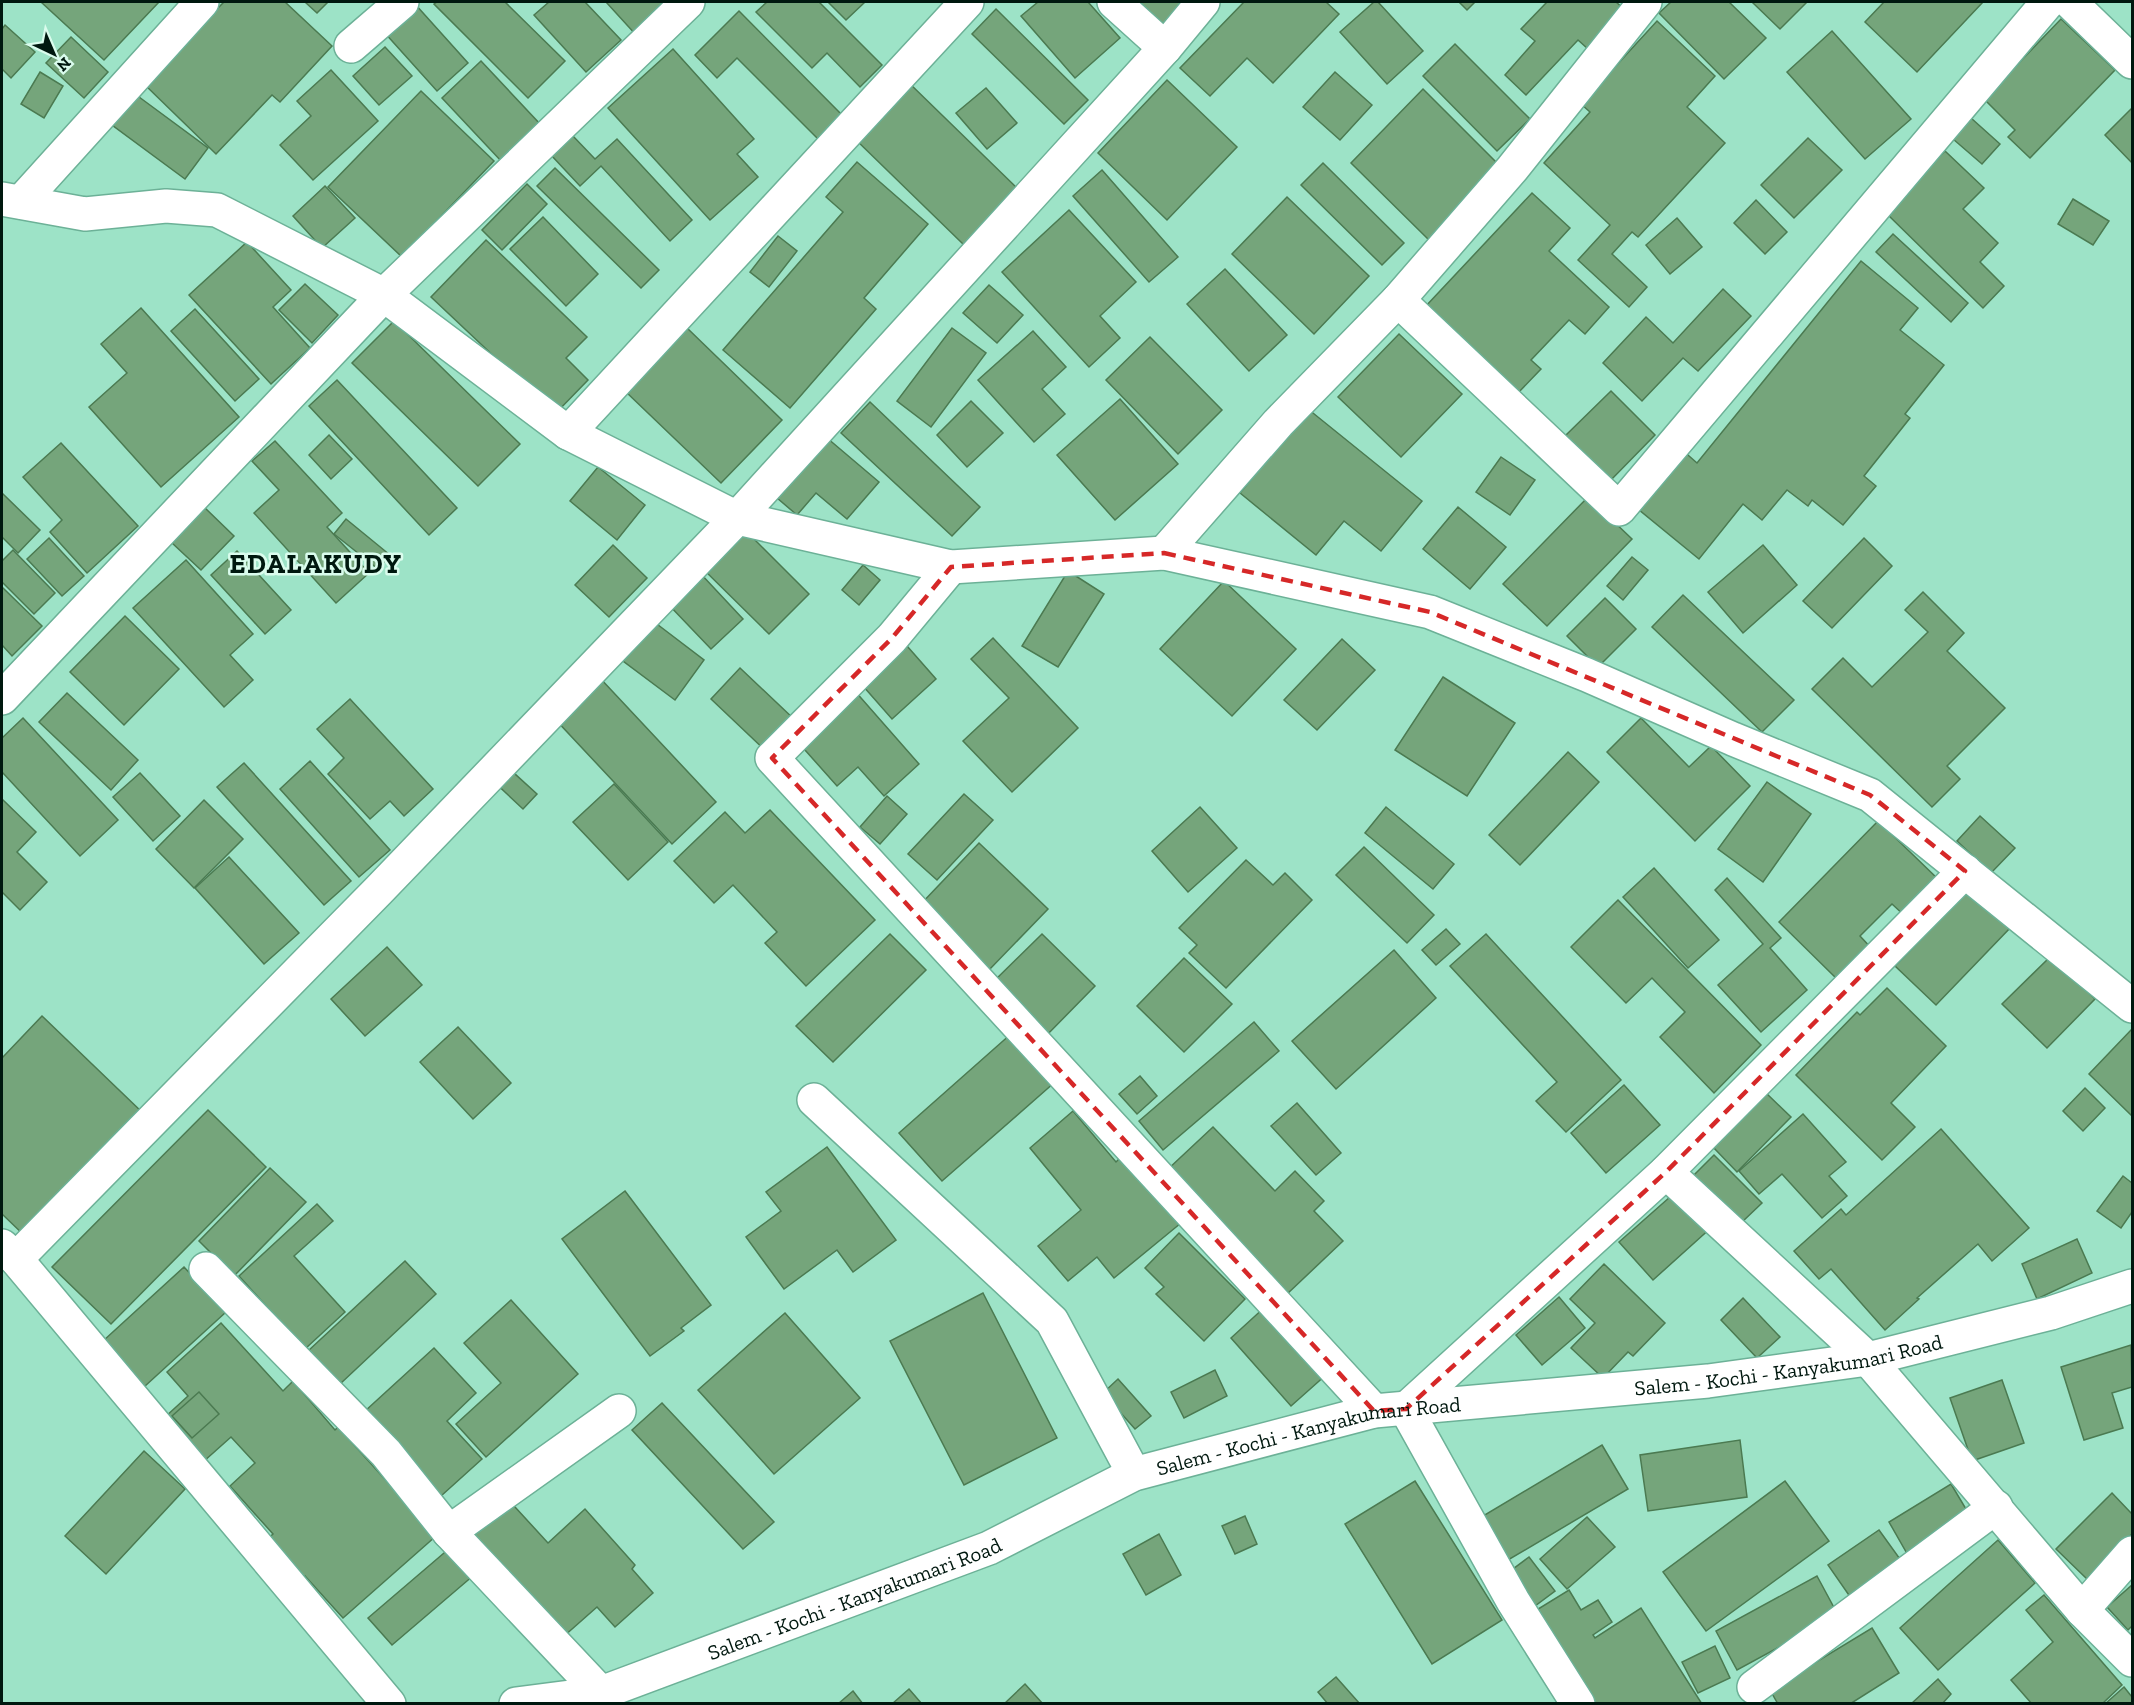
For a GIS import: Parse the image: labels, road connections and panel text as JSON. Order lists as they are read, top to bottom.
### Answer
{
  "streets": {
    "main road": ["Salem - Kochi - Kanyakumari Road"]
  },
  "districts": ["EDALAKUDY"],
  "north": "bottom right"
}
